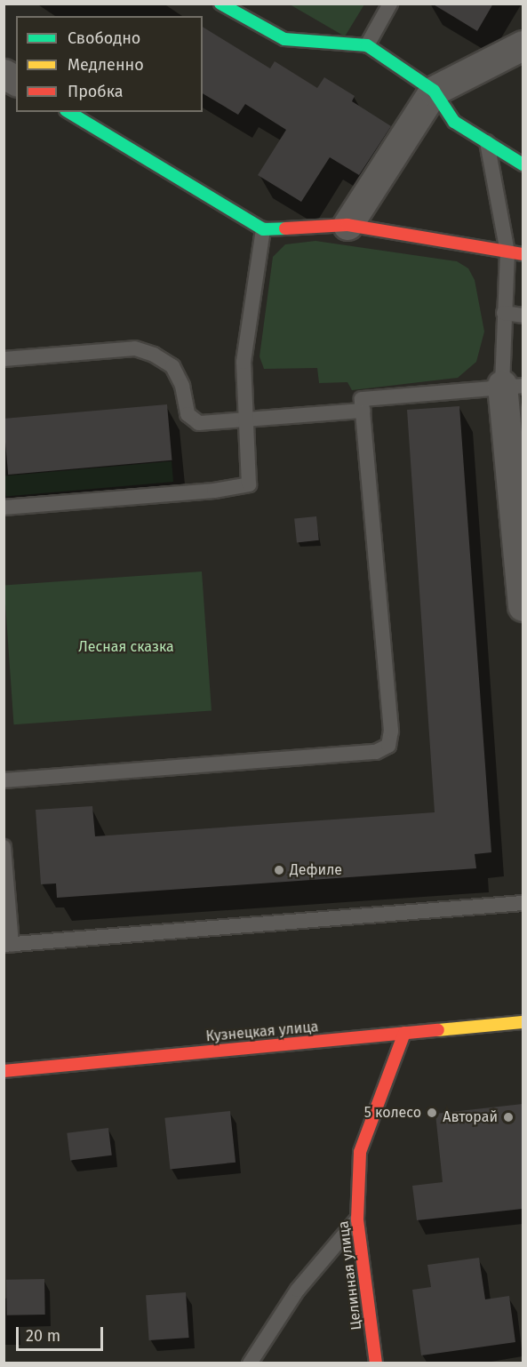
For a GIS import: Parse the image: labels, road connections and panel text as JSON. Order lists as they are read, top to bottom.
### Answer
{
  "streets": {
    "street": ["Кузнецкая улица", "Целинная улица"]
  },
  "crossings": [
    ["Кузнецкая улица", "Целинная улица"]
  ],
  "parks": ["Лесная сказка"],
  "places": ["Дефиле", "5 колесо", "Авторай"],
  "legend": ["Свободно", "Медленно", "Пробка"],
  "scale_bar": "20 m"
}
